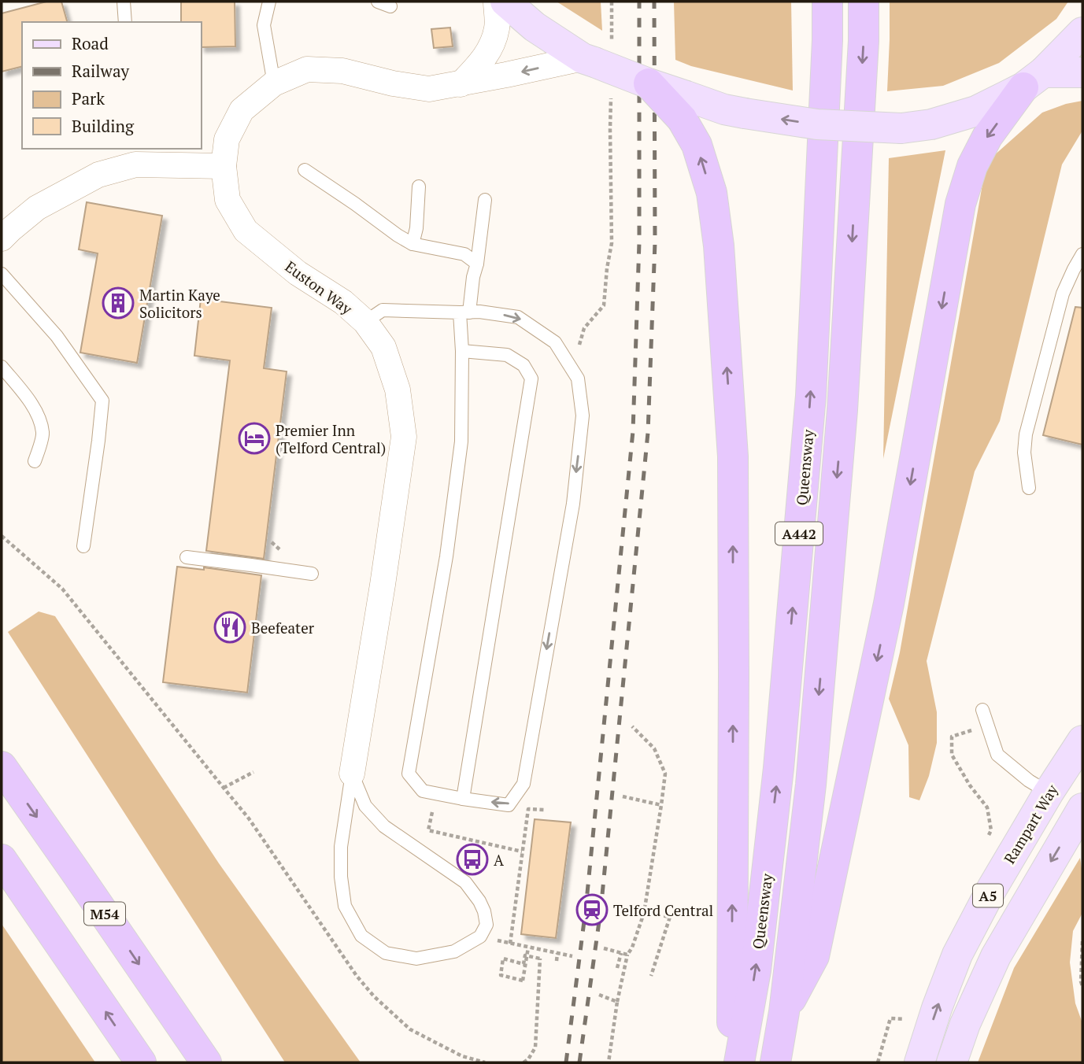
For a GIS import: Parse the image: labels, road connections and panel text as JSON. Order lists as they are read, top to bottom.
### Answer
{
  "streets": {
    "highway": ["Queensway", "A442", "M54"],
    "main road": ["Rampart Way", "A5"],
    "street": ["Euston Way"]
  },
  "crossings": [
    ["Queensway", "A442"]
  ],
  "places": {
    "building": ["Martin Kaye Solicitors"],
    "hotel": ["Premier Inn (Telford Central)"],
    "restaurant": ["Beefeater"],
    "bus stop": ["A"],
    "station": ["Telford Central"]
  },
  "legend": [
    "Road",
    "Railway",
    "Park",
    "Building"
  ]
}
